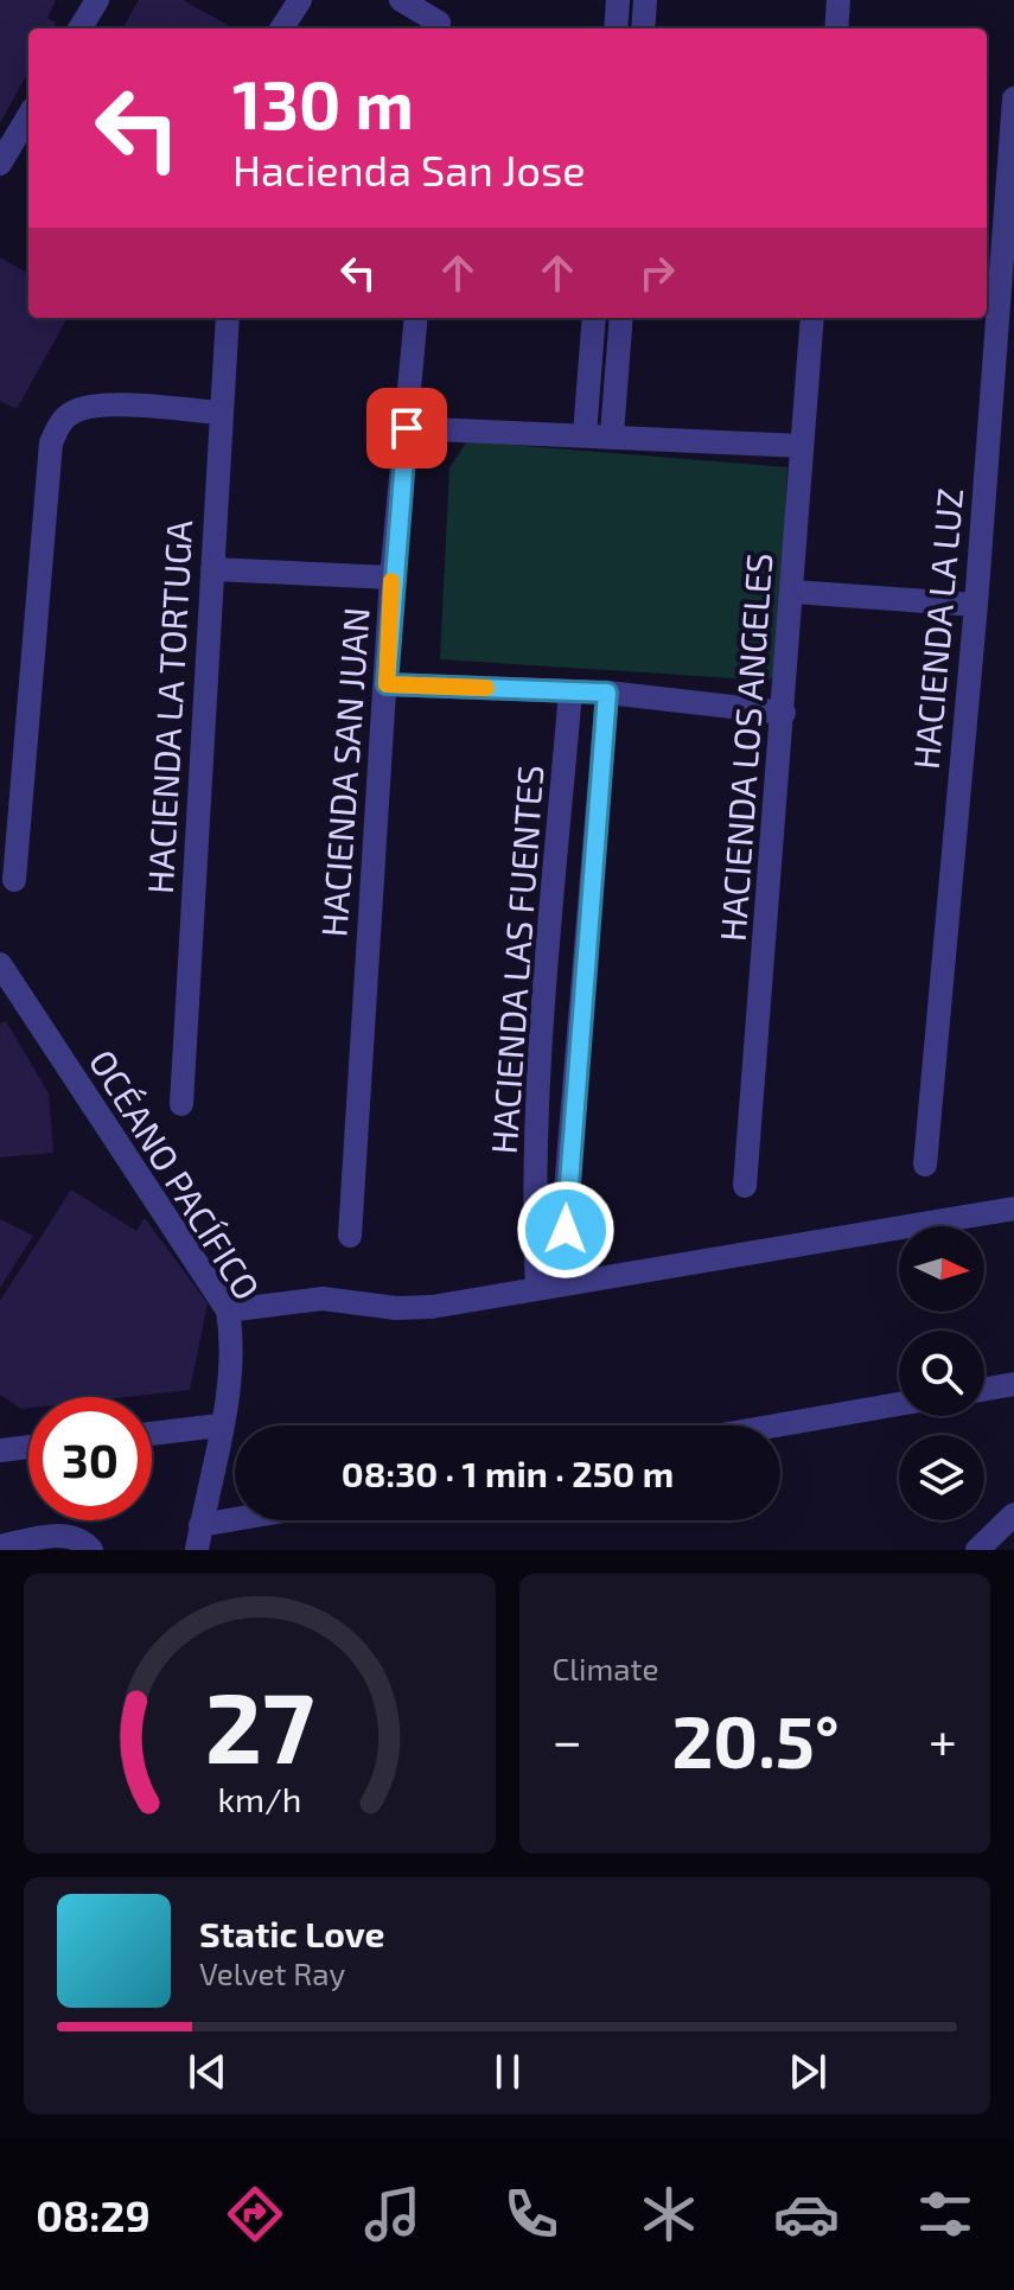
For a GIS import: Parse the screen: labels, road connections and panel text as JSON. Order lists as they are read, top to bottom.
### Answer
{
  "streets": {
    "street": [
      "HACIENDA LA LUZ",
      "HACIENDA LA TORTUGA",
      "HACIENDA LOS ANGELES",
      "HACIENDA SAN JUAN",
      "HACIENDA LAS FUENTES",
      "OCÉANO PACÍFICO"
    ]
  },
  "north": "right",
  "page": {
    "turn": ["130 m", "Hacienda San Jose"],
    "limit": "30",
    "trip": "08:30 · 1 min · 250 m",
    "tile": "Climate",
    "heat": ["−", "20.5°", "+"],
    "song": ["Static Love", "Velvet Ray"],
    "tabs": "08:29",
    "gauge": ["27", "km/h"]
  }
}
